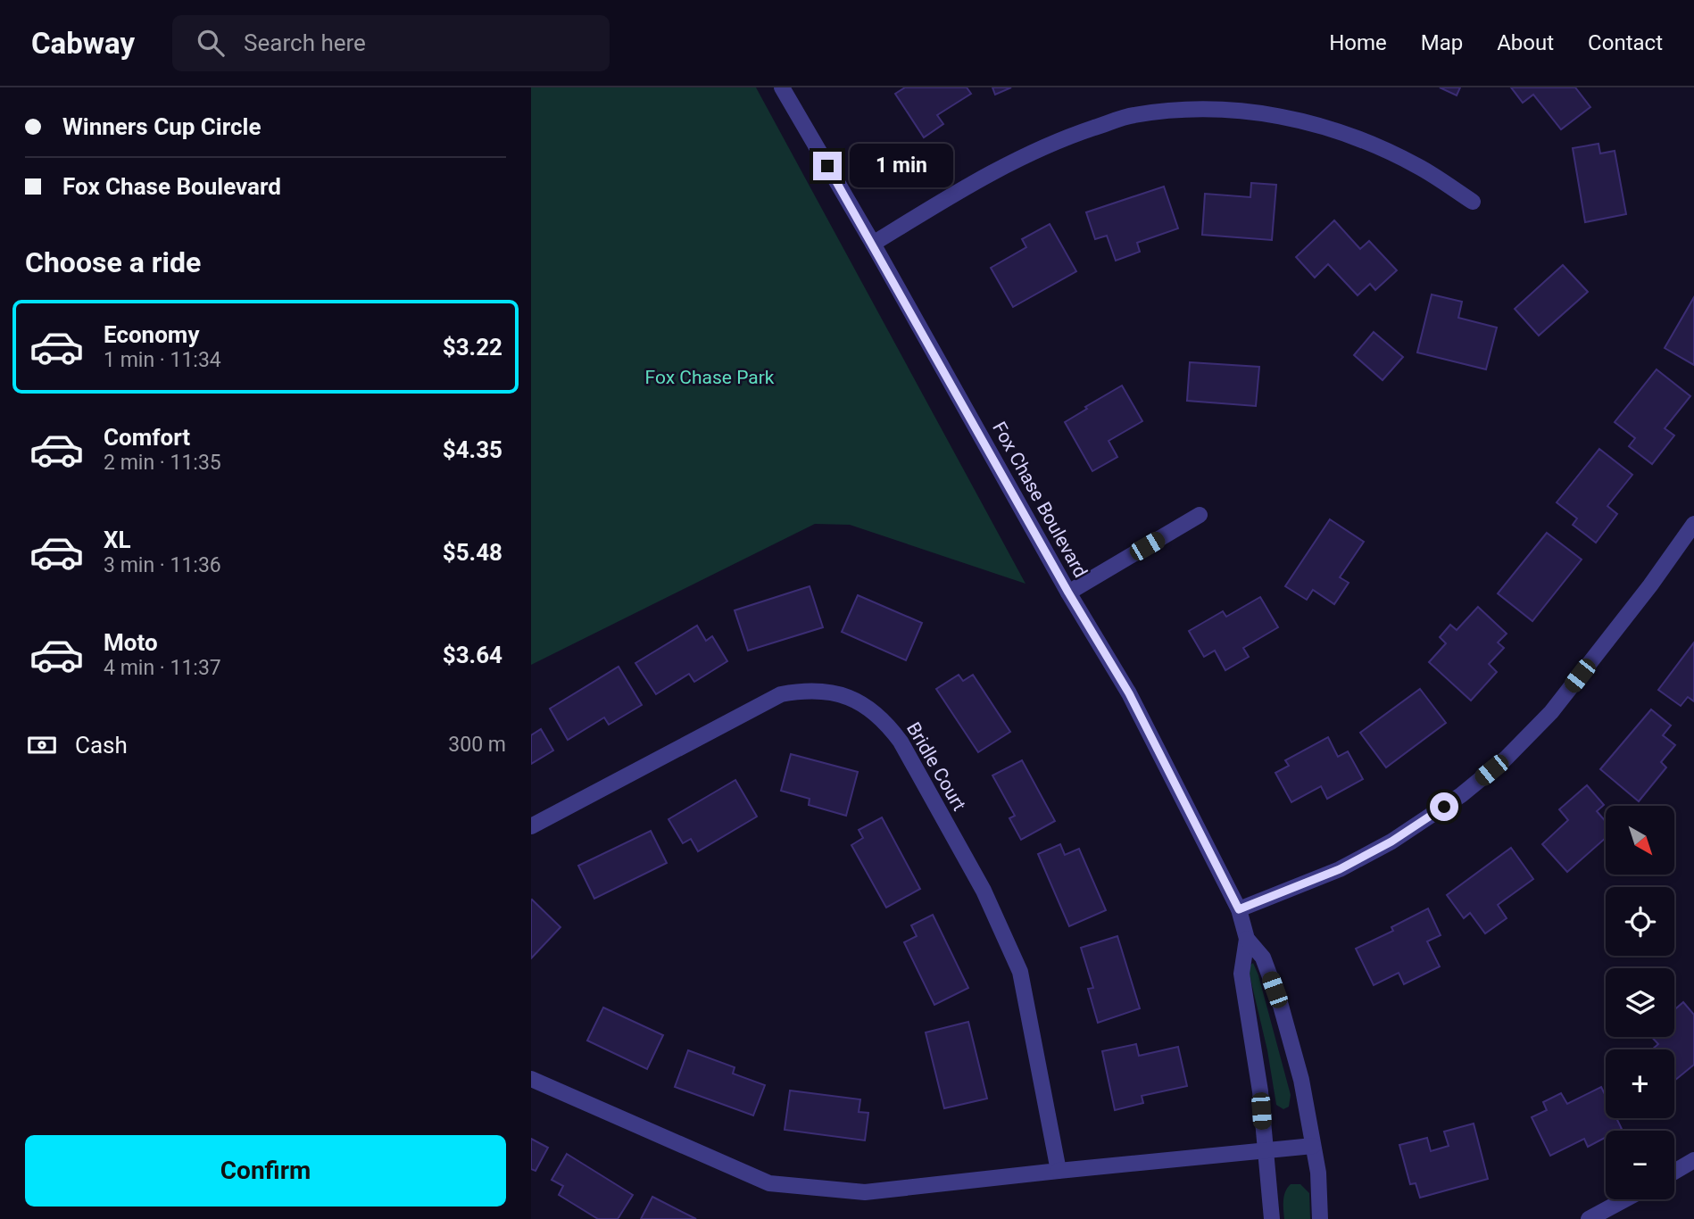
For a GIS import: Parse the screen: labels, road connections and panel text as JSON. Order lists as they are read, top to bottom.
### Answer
{
  "streets": {
    "street": ["Fox Chase Boulevard", "Bridle Court"]
  },
  "parks": ["Fox Chase Park"],
  "north": "bottom right",
  "page": {
    "header": "Cabway",
    "search": "Search here",
    "nav": [
      "Home",
      "Map",
      "About",
      "Contact"
    ],
    "banner": ["Winners Cup Circle", "Fox Chase Boulevard"],
    "bubble": "1 min",
    "heading": "Choose a ride",
    "list": [
      {
        "name": "Economy",
        "note": "1 min · 11:34",
        "value": "$3.22"
      },
      {
        "name": "Comfort",
        "note": "2 min · 11:35",
        "value": "$4.35"
      },
      {
        "name": "XL",
        "note": "3 min · 11:36",
        "value": "$5.48"
      },
      {
        "name": "Moto",
        "note": "4 min · 11:37",
        "value": "$3.64"
      }
    ],
    "pay": ["Cash", "300 m"],
    "map_buttons": ["+", "−"],
    "buttons": "Confirm"
  }
}
